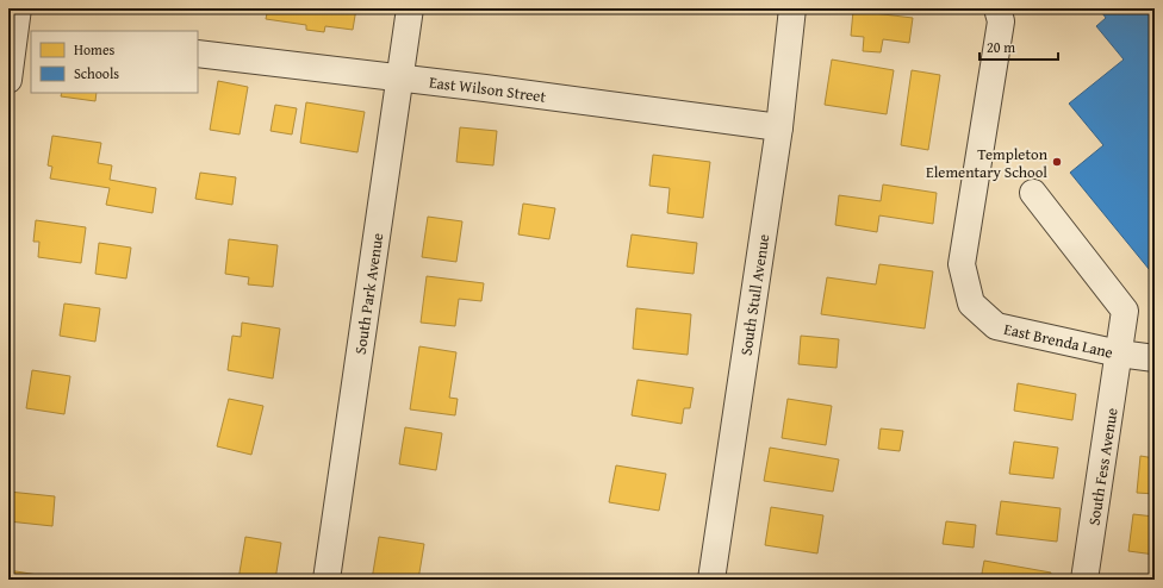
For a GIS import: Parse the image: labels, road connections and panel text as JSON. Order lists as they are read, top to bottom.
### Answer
{
  "streets": {
    "street": [
      "East Wilson Street",
      "South Park Avenue",
      "South Stull Avenue",
      "East Brenda Lane",
      "South Fess Avenue"
    ]
  },
  "crossings": [
    ["East Wilson Street", "South Park Avenue"],
    ["East Wilson Street", "South Stull Avenue"],
    ["East Brenda Lane", "South Fess Avenue"]
  ],
  "places": ["Templeton Elementary School"],
  "legend": ["Homes", "Schools"],
  "scale_bar": "20 m"
}
